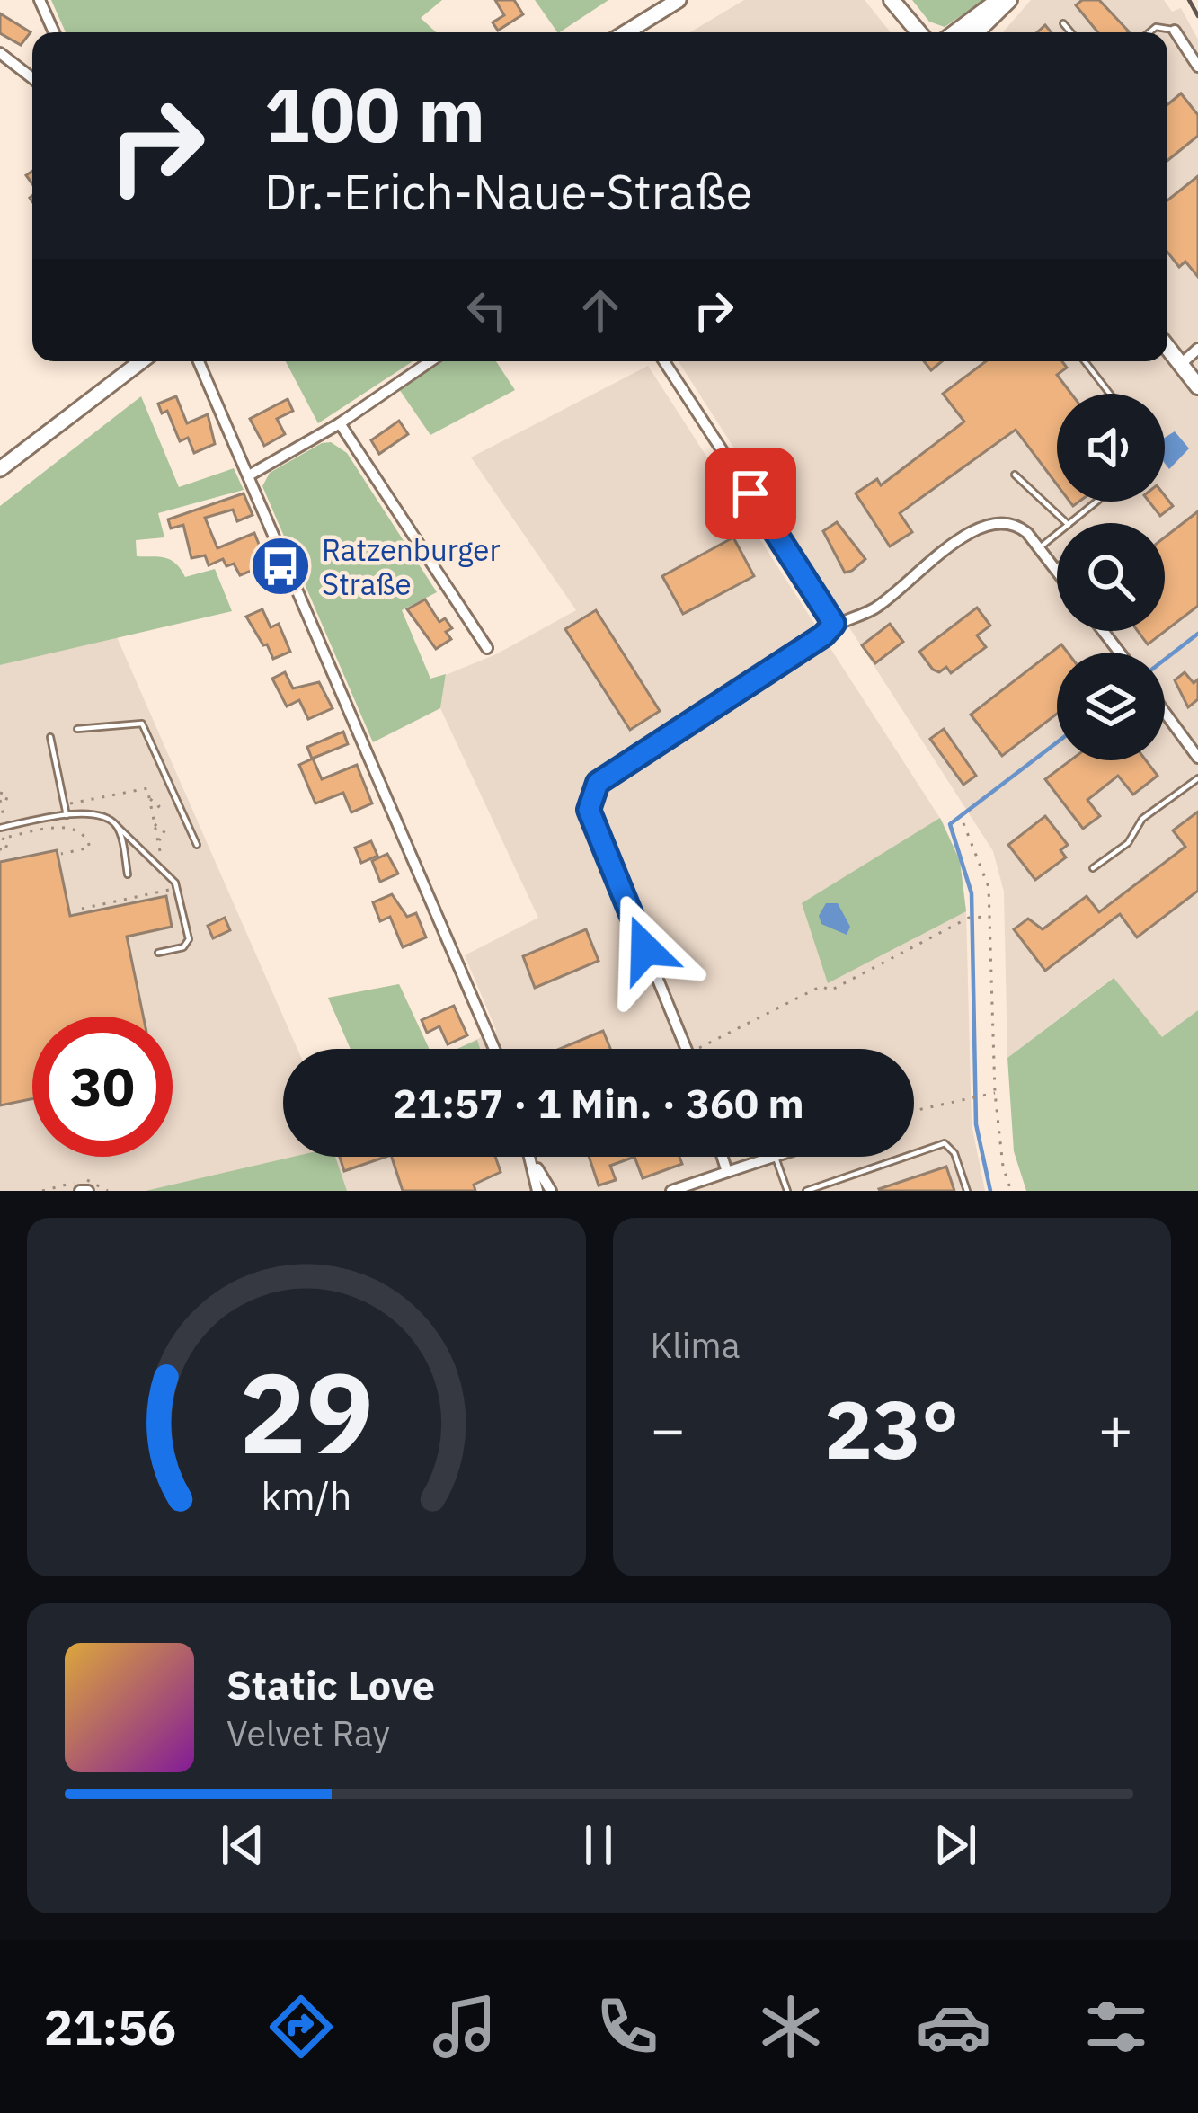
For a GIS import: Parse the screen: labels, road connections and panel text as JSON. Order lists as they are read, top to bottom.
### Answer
{
  "places": {
    "bus stop": ["Ratzenburger Straße"]
  },
  "page": {
    "turn": ["100 m", "Dr.-Erich-Naue-Straße"],
    "limit": "30",
    "trip": "21:57 · 1 Min. · 360 m",
    "tile": "Klima",
    "heat": ["−", "23°", "+"],
    "song": ["Static Love", "Velvet Ray"],
    "tabs": "21:56",
    "gauge": ["29", "km/h"]
  }
}
